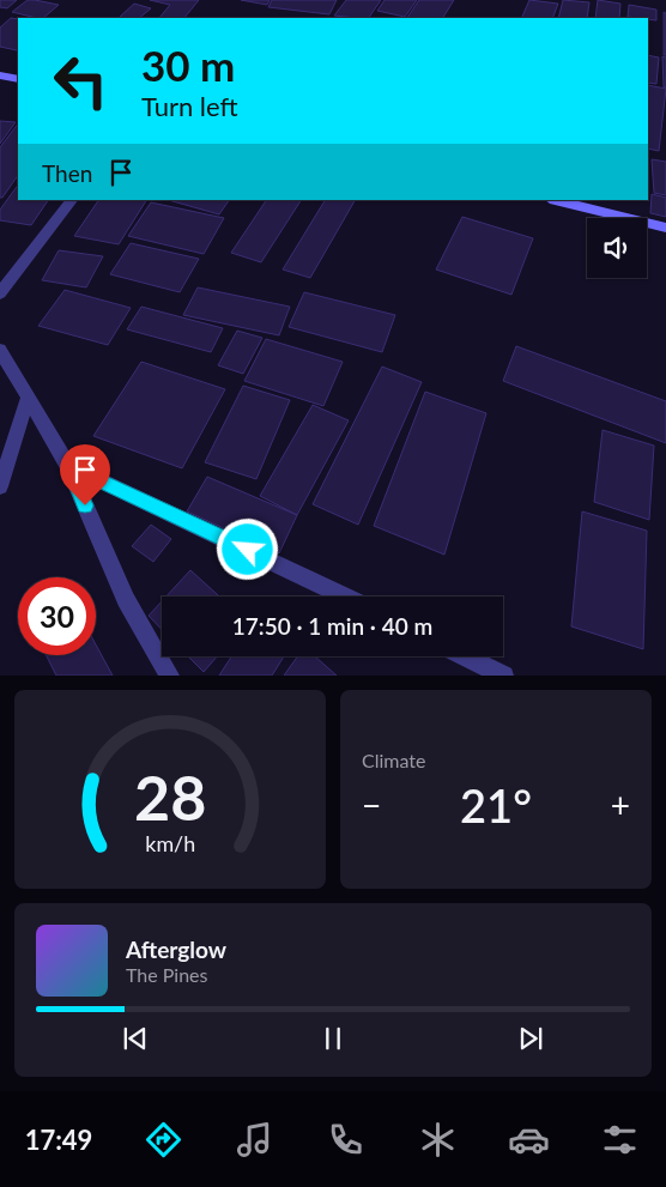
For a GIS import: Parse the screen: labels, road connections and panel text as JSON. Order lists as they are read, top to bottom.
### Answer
{
  "page": {
    "turn": ["30 m", "Turn left"],
    "then": "Then",
    "limit": "30",
    "trip": "17:50 · 1 min · 40 m",
    "tile": "Climate",
    "heat": ["−", "21°", "+"],
    "song": ["Afterglow", "The Pines"],
    "tabs": "17:49",
    "gauge": ["28", "km/h"]
  }
}
